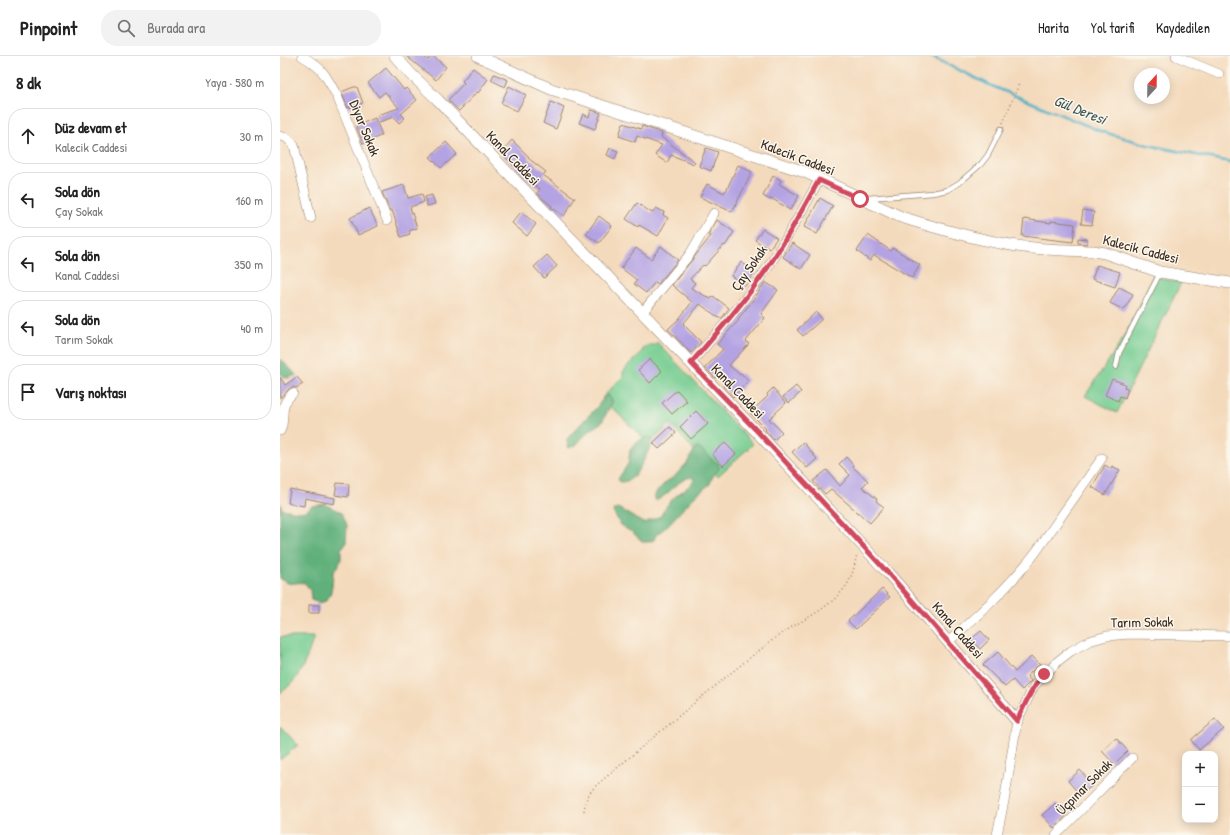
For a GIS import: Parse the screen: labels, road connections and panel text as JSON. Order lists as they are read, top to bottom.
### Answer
{
  "streets": {
    "street": [
      "Diyar Sokak",
      "Kalecik Caddesi",
      "Kanal Caddesi",
      "Çay Sokak",
      "Tarım Sokak",
      "Üçpınar Sokak"
    ]
  },
  "crossings": [
    ["Kalecik Caddesi", "Çay Sokak"],
    ["Kanal Caddesi", "Çay Sokak"],
    ["Kanal Caddesi", "Tarım Sokak"]
  ],
  "water": ["Gül Deresi"],
  "north": "top",
  "page": {
    "header": "Pinpoint",
    "search": "Burada ara",
    "nav": ["Harita", "Yol tarifi", "Kaydedilen"],
    "heading": ["8 dk", "Yaya · 580 m"],
    "list": [
      ["Düz devam et", "Kalecik Caddesi", "30 m"],
      ["Sola dön", "Çay Sokak", "160 m"],
      ["Sola dön", "Kanal Caddesi", "350 m"],
      ["Sola dön", "Tarım Sokak", "40 m"],
      "Varış noktası"
    ],
    "map_buttons": ["+", "−"]
  }
}
